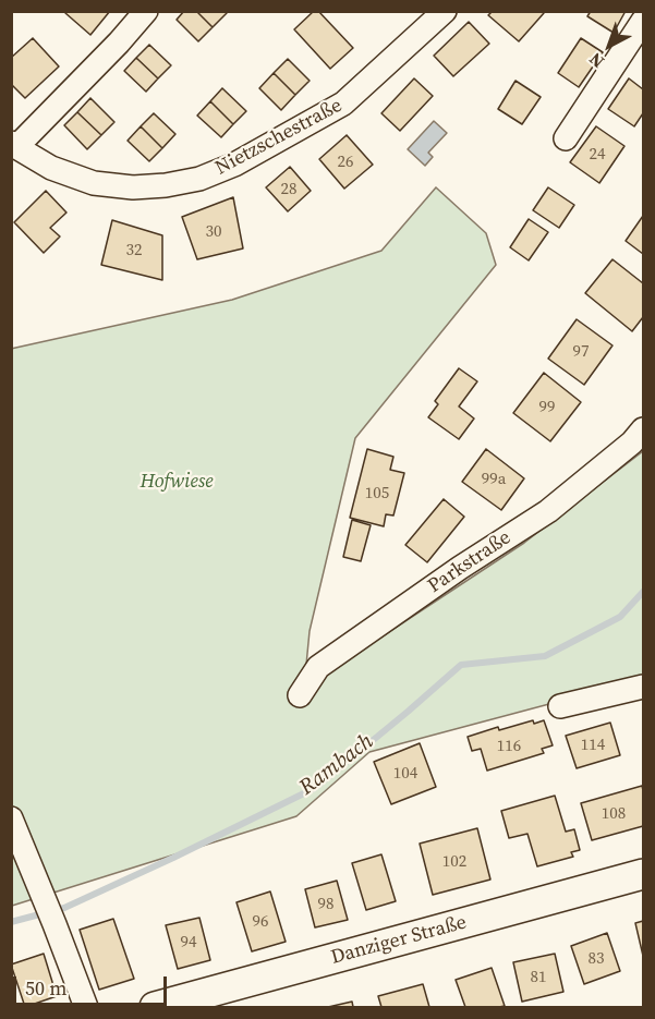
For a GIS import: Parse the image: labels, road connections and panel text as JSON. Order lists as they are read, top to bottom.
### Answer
{
  "streets": {
    "main road": ["Danziger Straße"],
    "street": ["Nietzschestraße", "Parkstraße"]
  },
  "water": ["Rambach"],
  "parks": ["Hofwiese"],
  "house_numbers": [
    "24",
    "26",
    "28",
    "30",
    "32",
    "97",
    "99",
    "99a",
    "105",
    "114",
    "116",
    "104",
    "108",
    "102",
    "98",
    "96",
    "94",
    "83",
    "81"
  ],
  "scale_bar": "50 m",
  "north": "bottom left"
}
